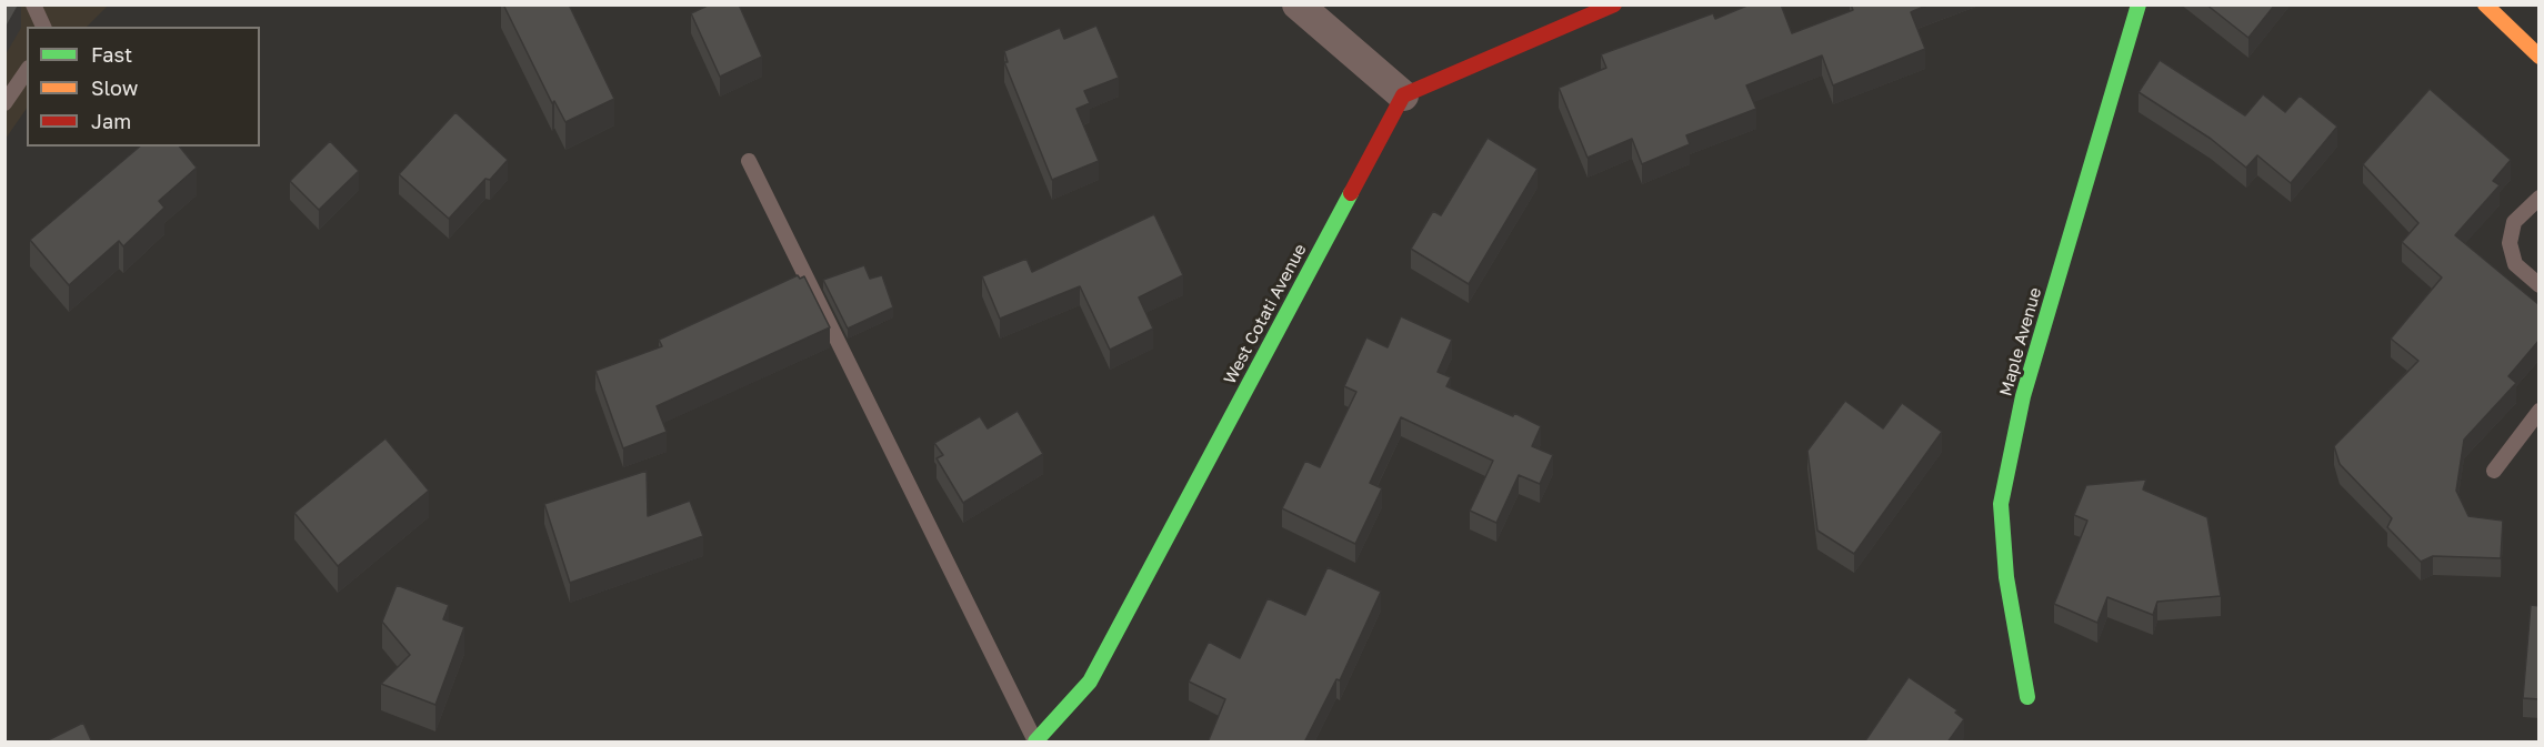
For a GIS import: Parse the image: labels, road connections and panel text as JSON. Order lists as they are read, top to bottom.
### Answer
{
  "streets": {
    "street": ["West Cotati Avenue", "Maple Avenue"]
  },
  "legend": ["Fast", "Slow", "Jam"]
}
